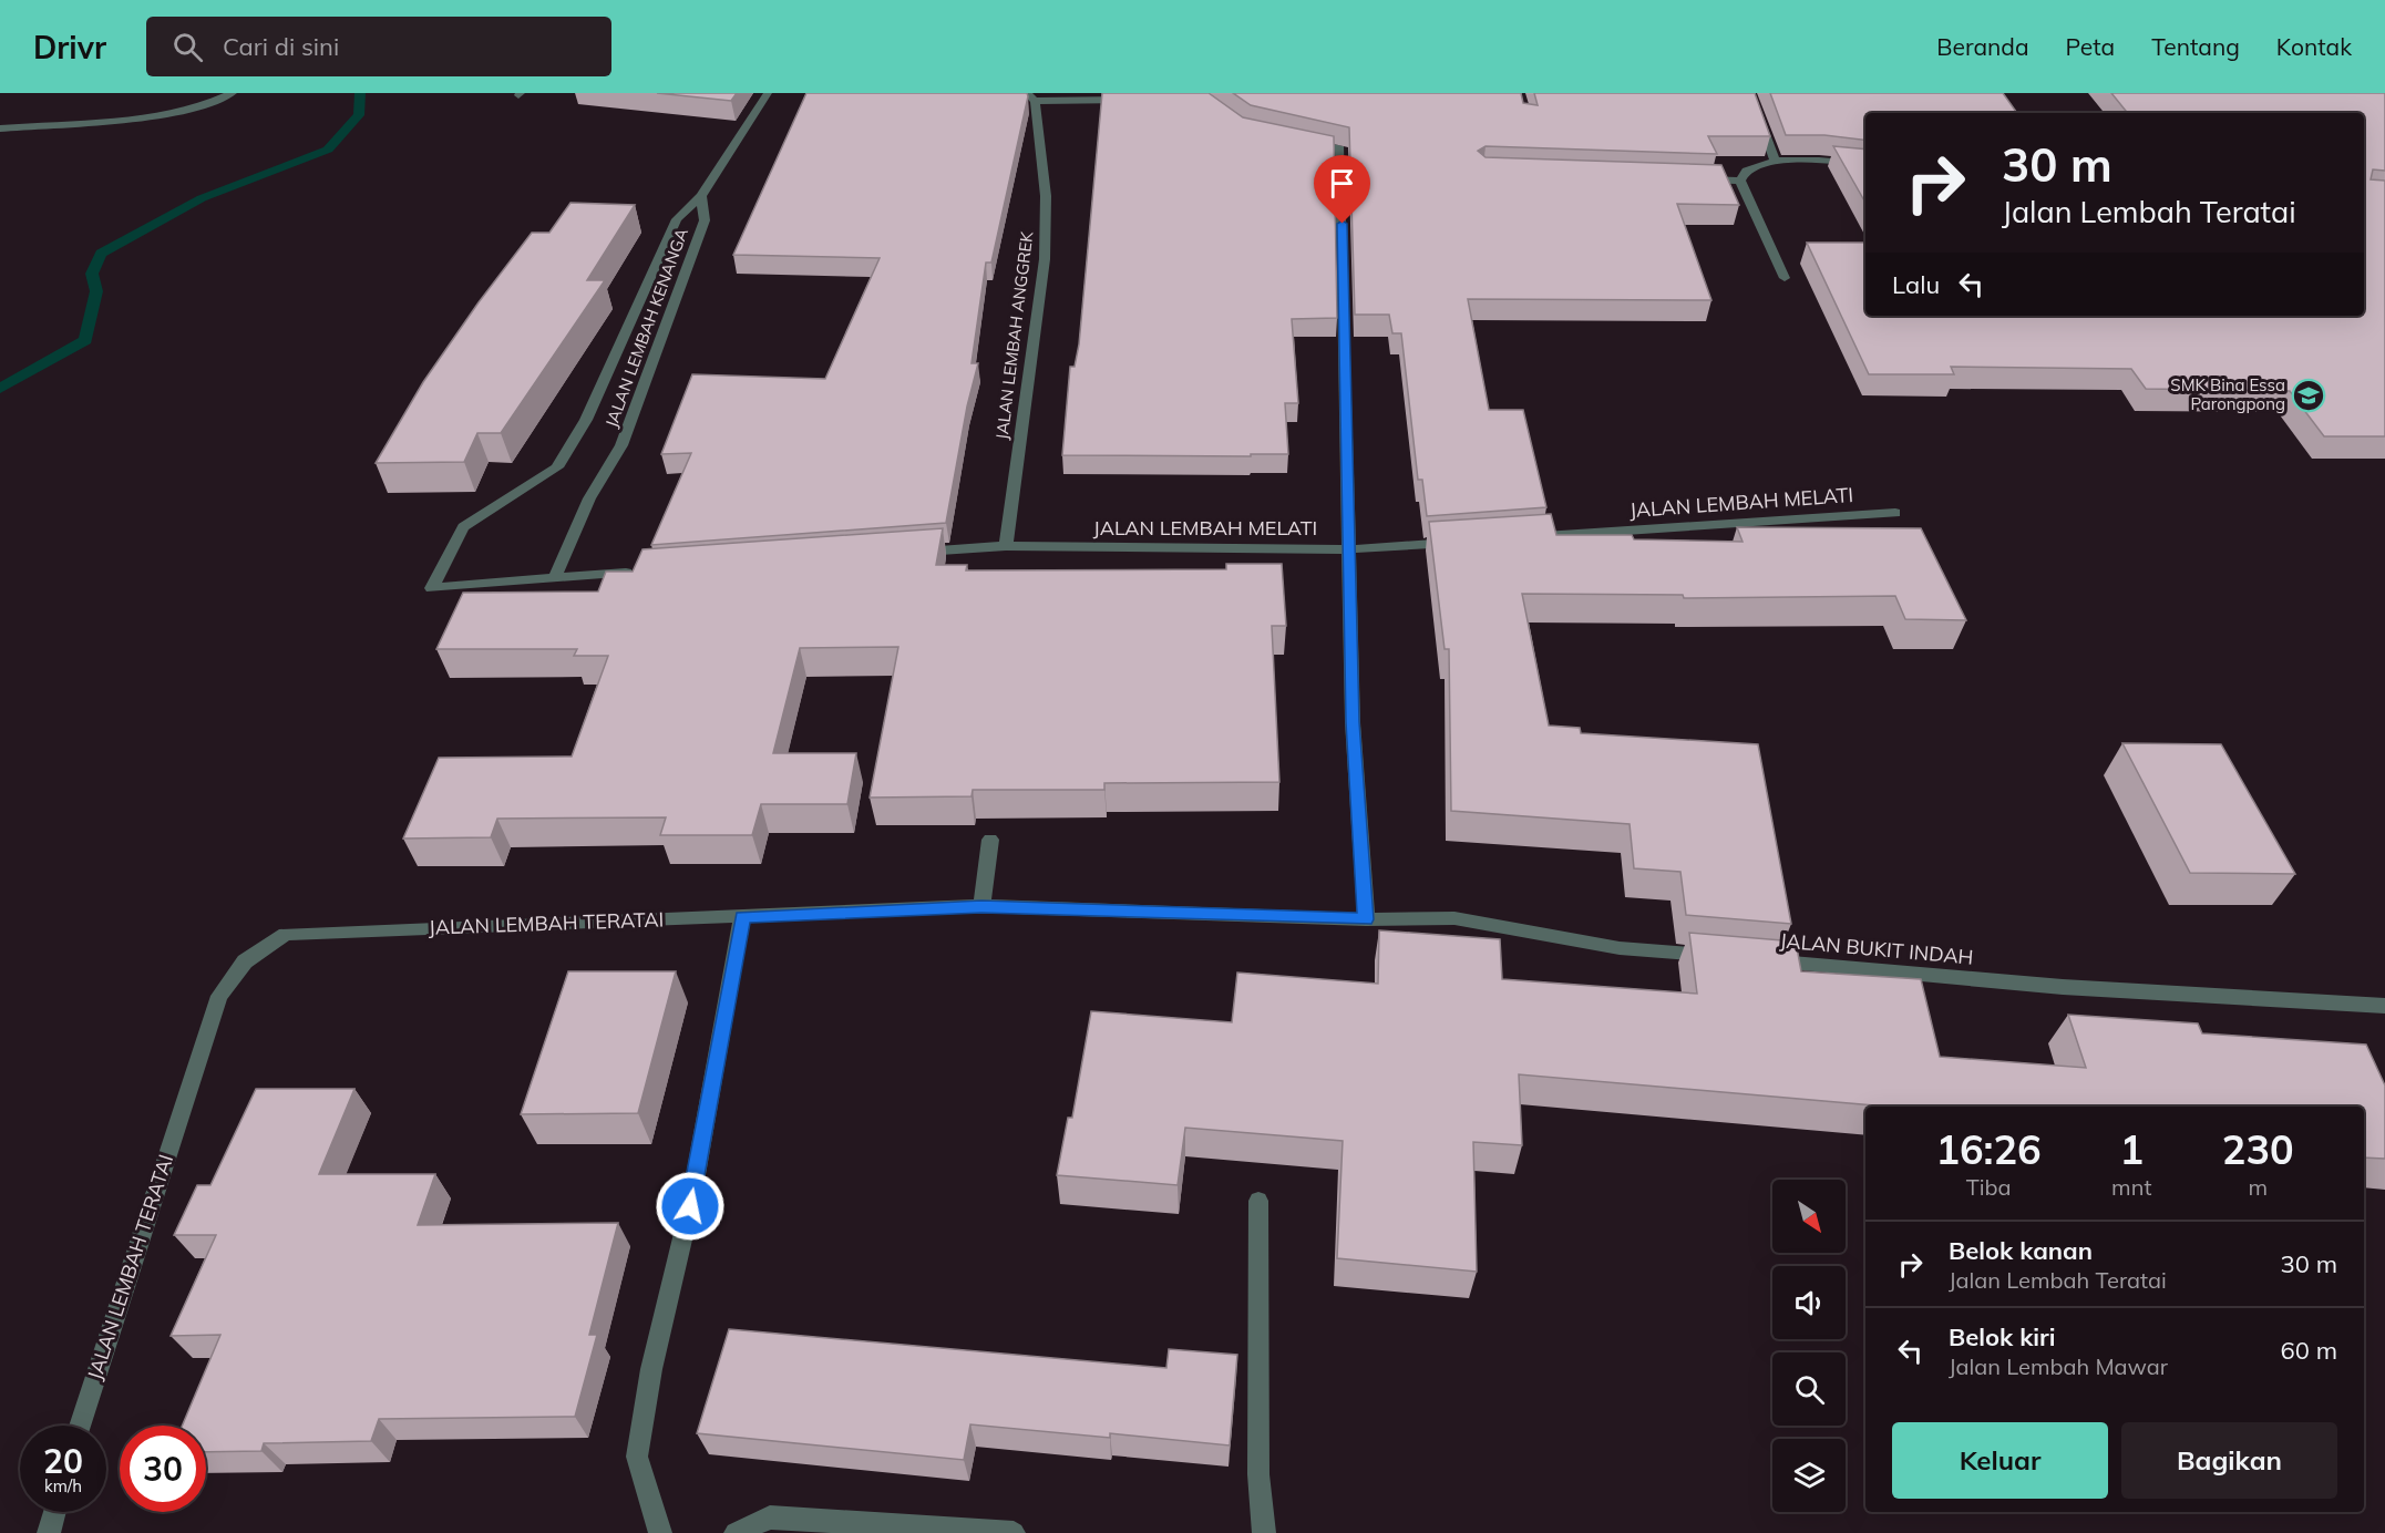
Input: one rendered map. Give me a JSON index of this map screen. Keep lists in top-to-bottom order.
{
  "streets": {
    "street": [
      "JALAN LEMBAH KENANGA",
      "JALAN LEMBAH ANGGREK",
      "JALAN LEMBAH MELATI",
      "JALAN LEMBAH TERATAI",
      "JALAN BUKIT INDAH"
    ]
  },
  "crossings": [
    ["JALAN LEMBAH ANGGREK", "JALAN LEMBAH MELATI"]
  ],
  "places": {
    "school or university": ["SMK Bina Essa Parongpong"]
  },
  "north": "bottom right",
  "page": {
    "header": "Drivr",
    "search": "Cari di sini",
    "nav": [
      "Beranda",
      "Peta",
      "Tentang",
      "Kontak"
    ],
    "turn": ["30 m", "Jalan Lembah Teratai"],
    "then": "Lalu",
    "eta": [
      "16:26",
      "Tiba",
      "1",
      "mnt",
      "230",
      "m"
    ],
    "list": [
      {
        "name": "Belok kanan",
        "note": "Jalan Lembah Teratai",
        "value": "30 m"
      },
      {
        "name": "Belok kiri",
        "note": "Jalan Lembah Mawar",
        "value": "60 m"
      }
    ],
    "buttons": ["Keluar", "Bagikan"],
    "speed": "20 km/h",
    "limit": "30"
  }
}
